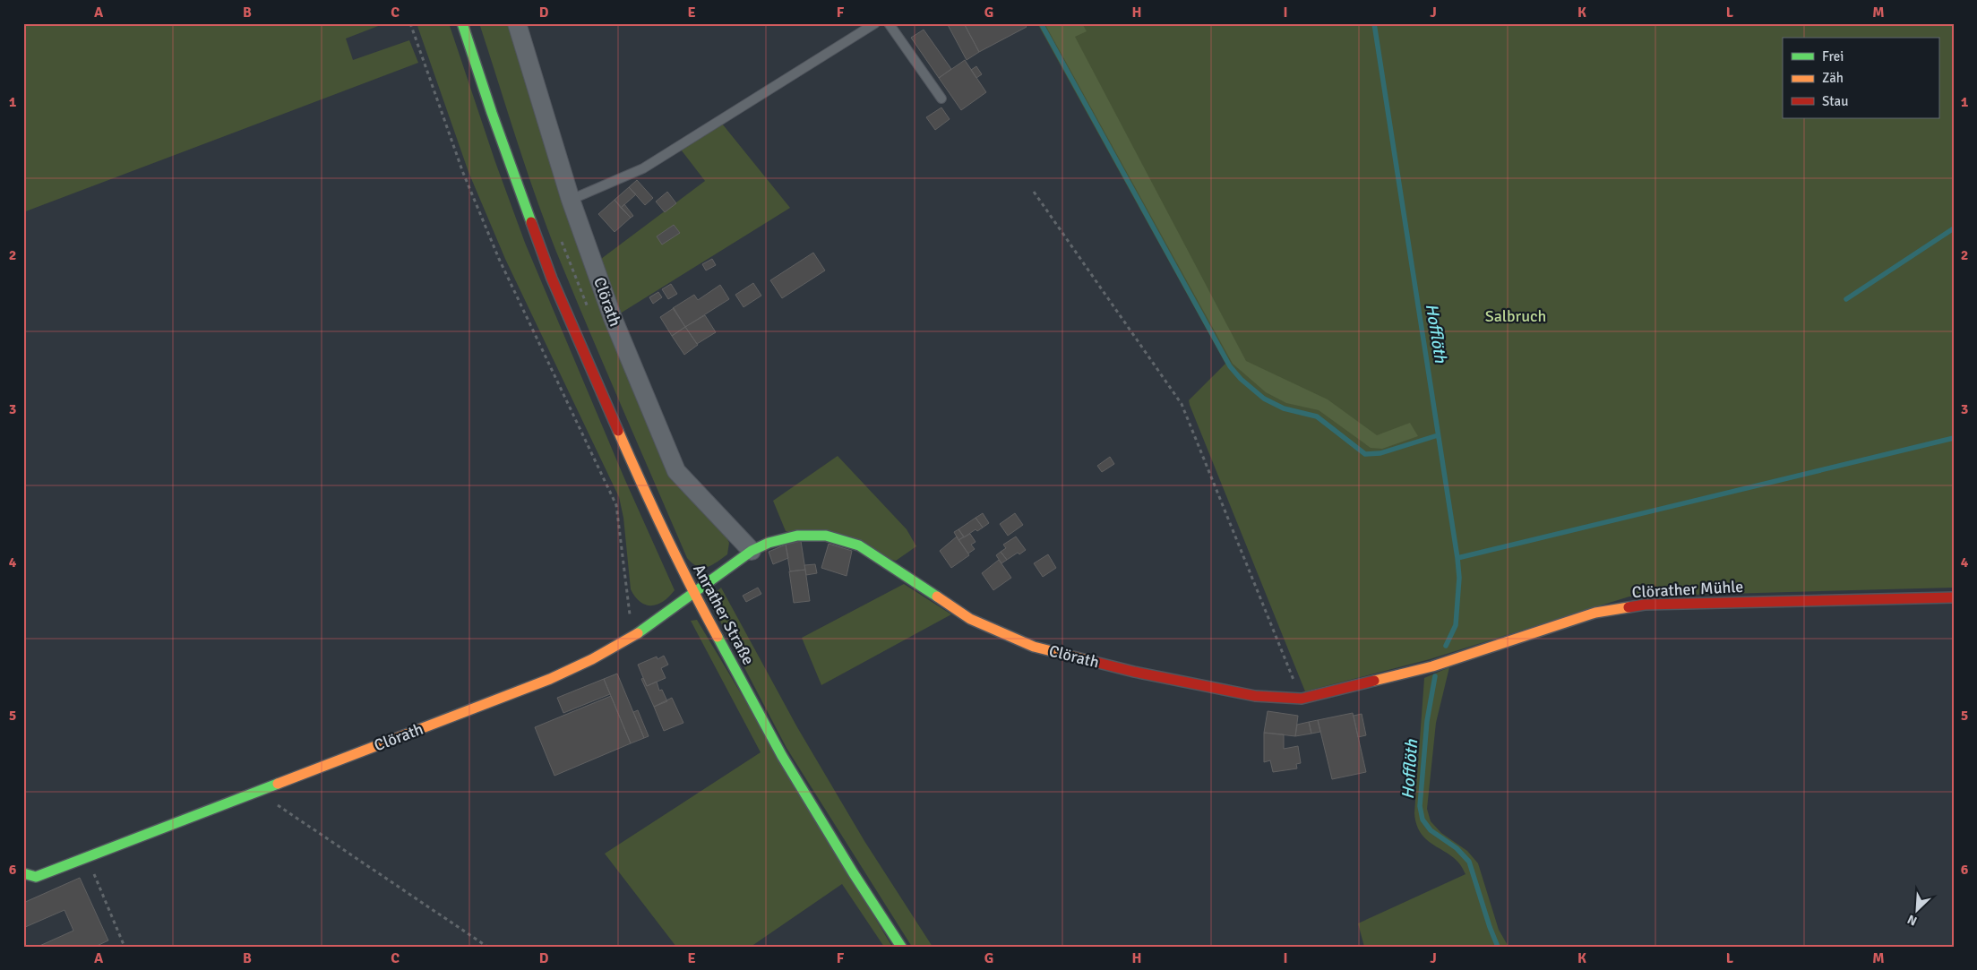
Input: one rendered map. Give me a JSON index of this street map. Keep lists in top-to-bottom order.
{
  "streets": {
    "street": ["Clörath", "Clörather Mühle", "Anrather Straße"]
  },
  "crossings": [
    ["Clörath", "Clörather Mühle"],
    ["Clörath", "Anrather Straße"]
  ],
  "water": ["Hofflöth"],
  "parks": ["Salbruch"],
  "legend": ["Frei", "Zäh", "Stau"],
  "north": "bottom left",
  "grid": {
    "columns": [
      "A",
      "B",
      "C",
      "D",
      "E",
      "F",
      "G",
      "H",
      "I",
      "J",
      "K",
      "L",
      "M"
    ],
    "rows": [
      "1",
      "2",
      "3",
      "4",
      "5",
      "6"
    ]
  }
}
